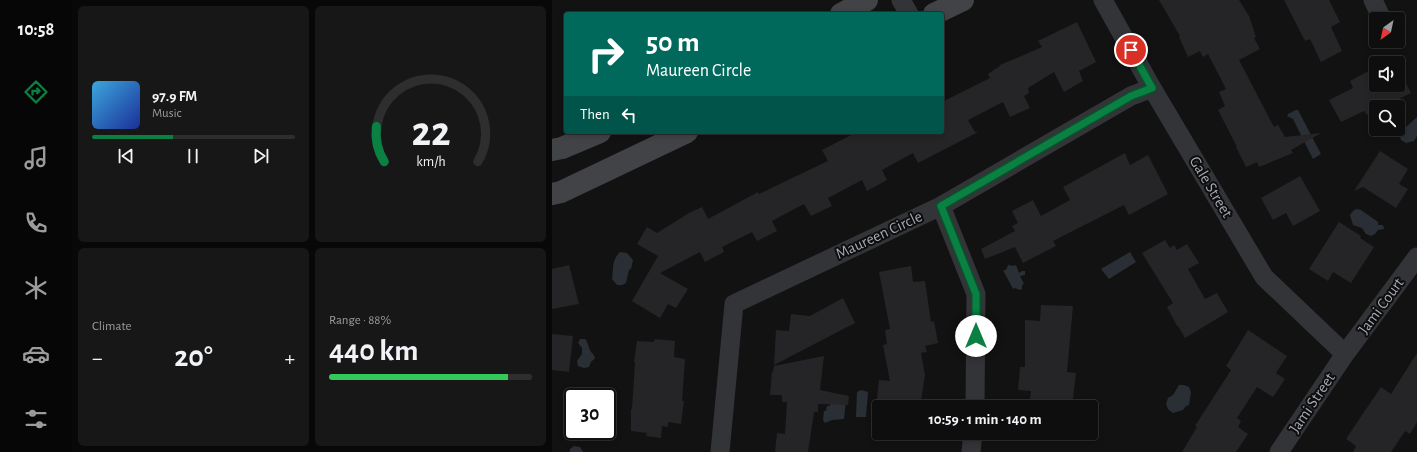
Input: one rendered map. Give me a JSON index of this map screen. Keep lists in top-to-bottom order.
{
  "streets": {
    "street": [
      "Gale Street",
      "Maureen Circle",
      "Jami Court",
      "Jami Street"
    ]
  },
  "crossings": [
    ["Gale Street", "Maureen Circle"],
    ["Gale Street", "Jami Court"],
    ["Gale Street", "Jami Street"],
    ["Jami Court", "Jami Street"]
  ],
  "north": "bottom left",
  "page": {
    "tabs": "10:58",
    "turn": ["50 m", "Maureen Circle"],
    "song": ["97.9 FM", "Music"],
    "then": "Then",
    "tile": [
      "Climate",
      ["Range · 88%", "440 km"]
    ],
    "heat": ["−", "20°", "+"],
    "limit": "30",
    "trip": "10:59 · 1 min · 140 m",
    "gauge": ["22", "km/h"]
  }
}
